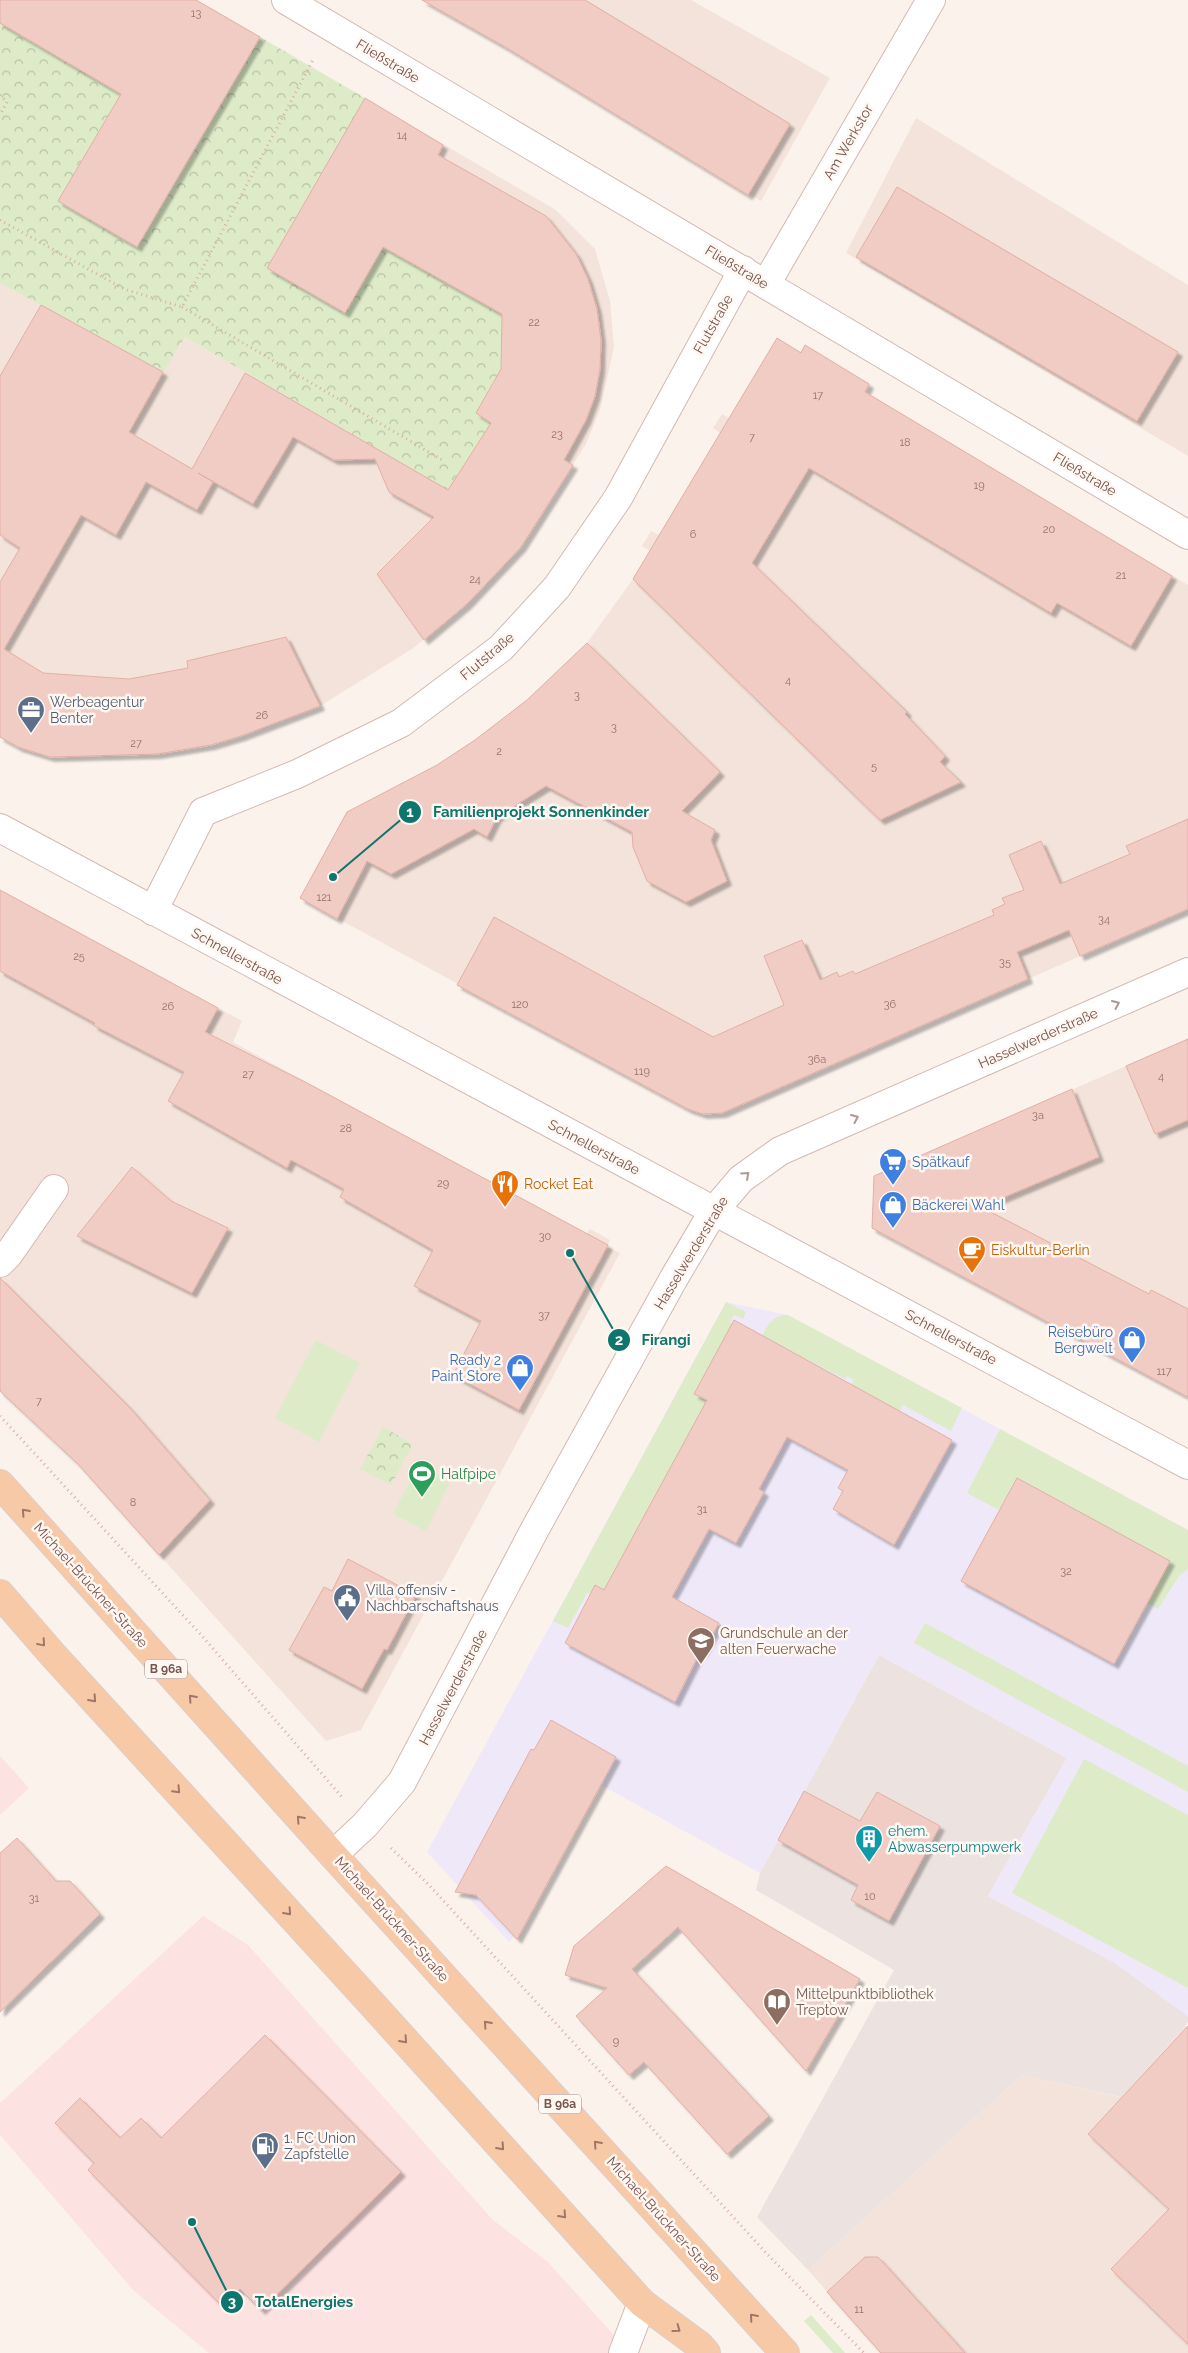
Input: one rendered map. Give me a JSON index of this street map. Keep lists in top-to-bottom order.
{
  "streets": {
    "main road": ["Michael-Brückner-Straße", "B 96a"],
    "street": [
      "Fließstraße",
      "Am Werkstor",
      "Flutstraße",
      "Schnellerstraße",
      "Hasselwerderstraße"
    ]
  },
  "crossings": [
    ["Fließstraße", "Am Werkstor"],
    ["Fließstraße", "Flutstraße"],
    ["Flutstraße", "Schnellerstraße"],
    ["Schnellerstraße", "Hasselwerderstraße"],
    ["Hasselwerderstraße", "Michael-Brückner-Straße"]
  ],
  "one_way": ["Hasselwerderstraße"],
  "places": {
    "office": ["Werbeagentur Benter"],
    "other": ["Familienprojekt Sonnenkinder", "Firangi", "TotalEnergies"],
    "supermarket": ["Spätkauf"],
    "restaurant": ["Rocket Eat"],
    "shop": ["Bäckerei Wahl", "Reisebüro Bergwelt", "Ready 2 Paint Store"],
    "cafe": ["Eiskultur-Berlin"],
    "sports": ["Halfpipe"],
    "public building": ["Villa offensiv - Nachbarschaftshaus"],
    "school or university": ["Grundschule an der alten Feuerwache"],
    "building": ["ehem. Abwasserpumpwerk"],
    "library": ["Mittelpunktbibliothek Treptow"],
    "fuel station": ["1. FC Union Zapfstelle"]
  },
  "house_numbers": [
    "13",
    "14",
    "22",
    "17",
    "23",
    "7",
    "18",
    "19",
    "20",
    "6",
    "21",
    "24",
    "4",
    "3",
    "26",
    "3",
    "27",
    "2",
    "5",
    "121",
    "34",
    "25",
    "35",
    "120",
    "36",
    "26",
    "36a",
    "119",
    "27",
    "4",
    "3a",
    "28",
    "29",
    "30",
    "37",
    "117",
    "7",
    "8",
    "31",
    "32",
    "10",
    "31",
    "9",
    "11"
  ]
}
